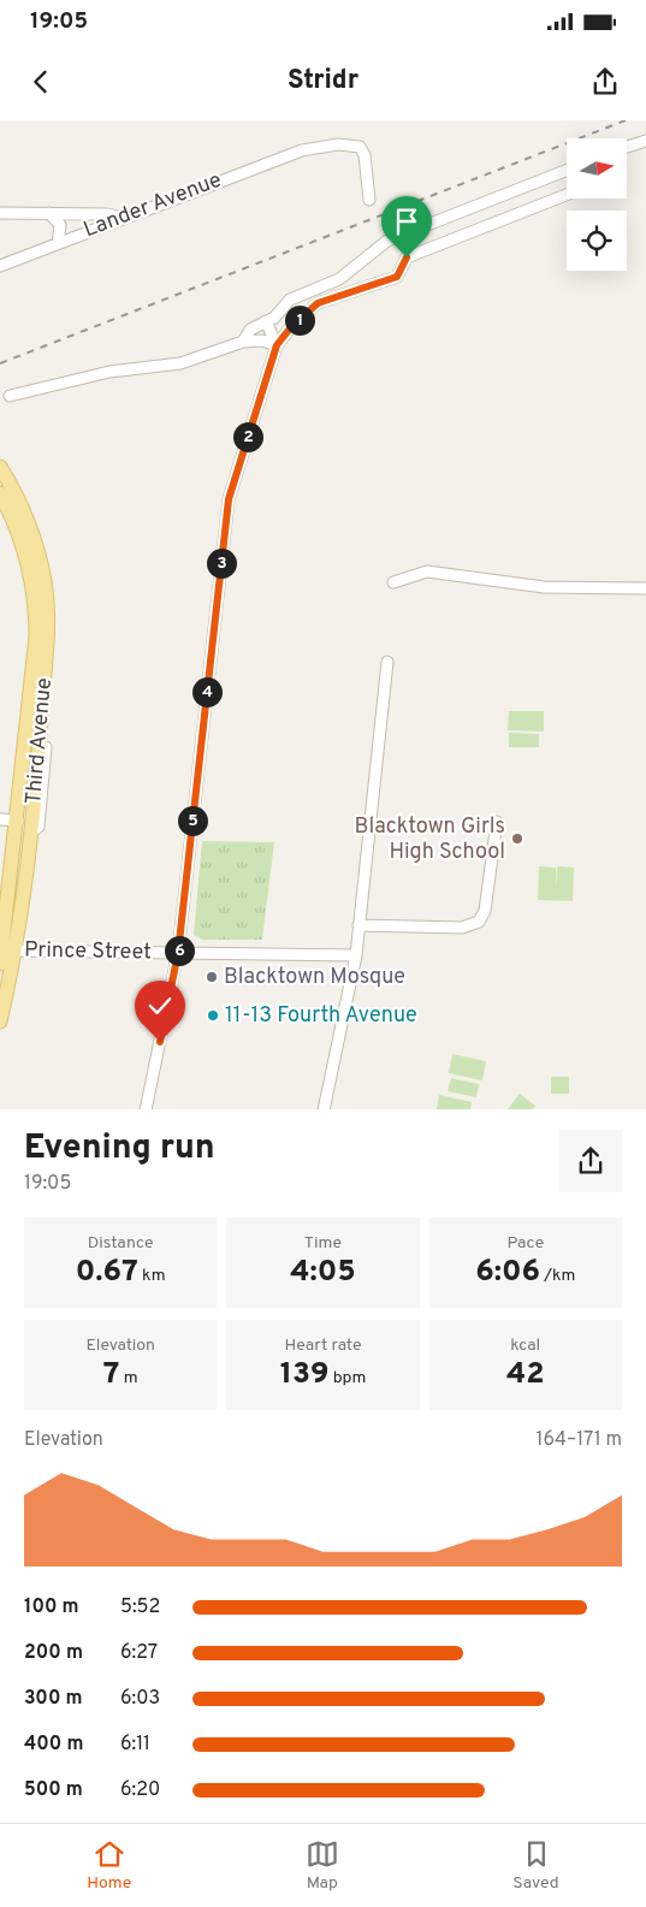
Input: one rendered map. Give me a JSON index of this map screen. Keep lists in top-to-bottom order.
{
  "streets": {
    "main road": ["Third Avenue"],
    "street": ["Lander Avenue", "Prince Street"]
  },
  "crossings": [
    ["Third Avenue", "Prince Street"]
  ],
  "places": ["Blacktown Girls High School", "Blacktown Mosque", "11-13 Fourth Avenue"],
  "north": "right",
  "page": {
    "status": "19:05",
    "header": "Stridr",
    "pins": [
      "1",
      "2",
      "3",
      "4",
      "5",
      "6"
    ],
    "heading": ["Evening run", "19:05"],
    "stats": [
      ["Distance", "0.67 km"],
      ["Time", "4:05"],
      ["Pace", "6:06 /km"],
      ["Elevation", "7 m"],
      ["Heart rate", "139 bpm"],
      ["kcal", "42"]
    ],
    "chart": ["Elevation", "164–171 m"],
    "list": [
      {
        "name": "100 m",
        "note": "5:52"
      },
      {
        "name": "200 m",
        "note": "6:27"
      },
      {
        "name": "300 m",
        "note": "6:03"
      },
      {
        "name": "400 m",
        "note": "6:11"
      },
      {
        "name": "500 m",
        "note": "6:20"
      }
    ],
    "tabs": ["Home", "Map", "Saved"]
  }
}
